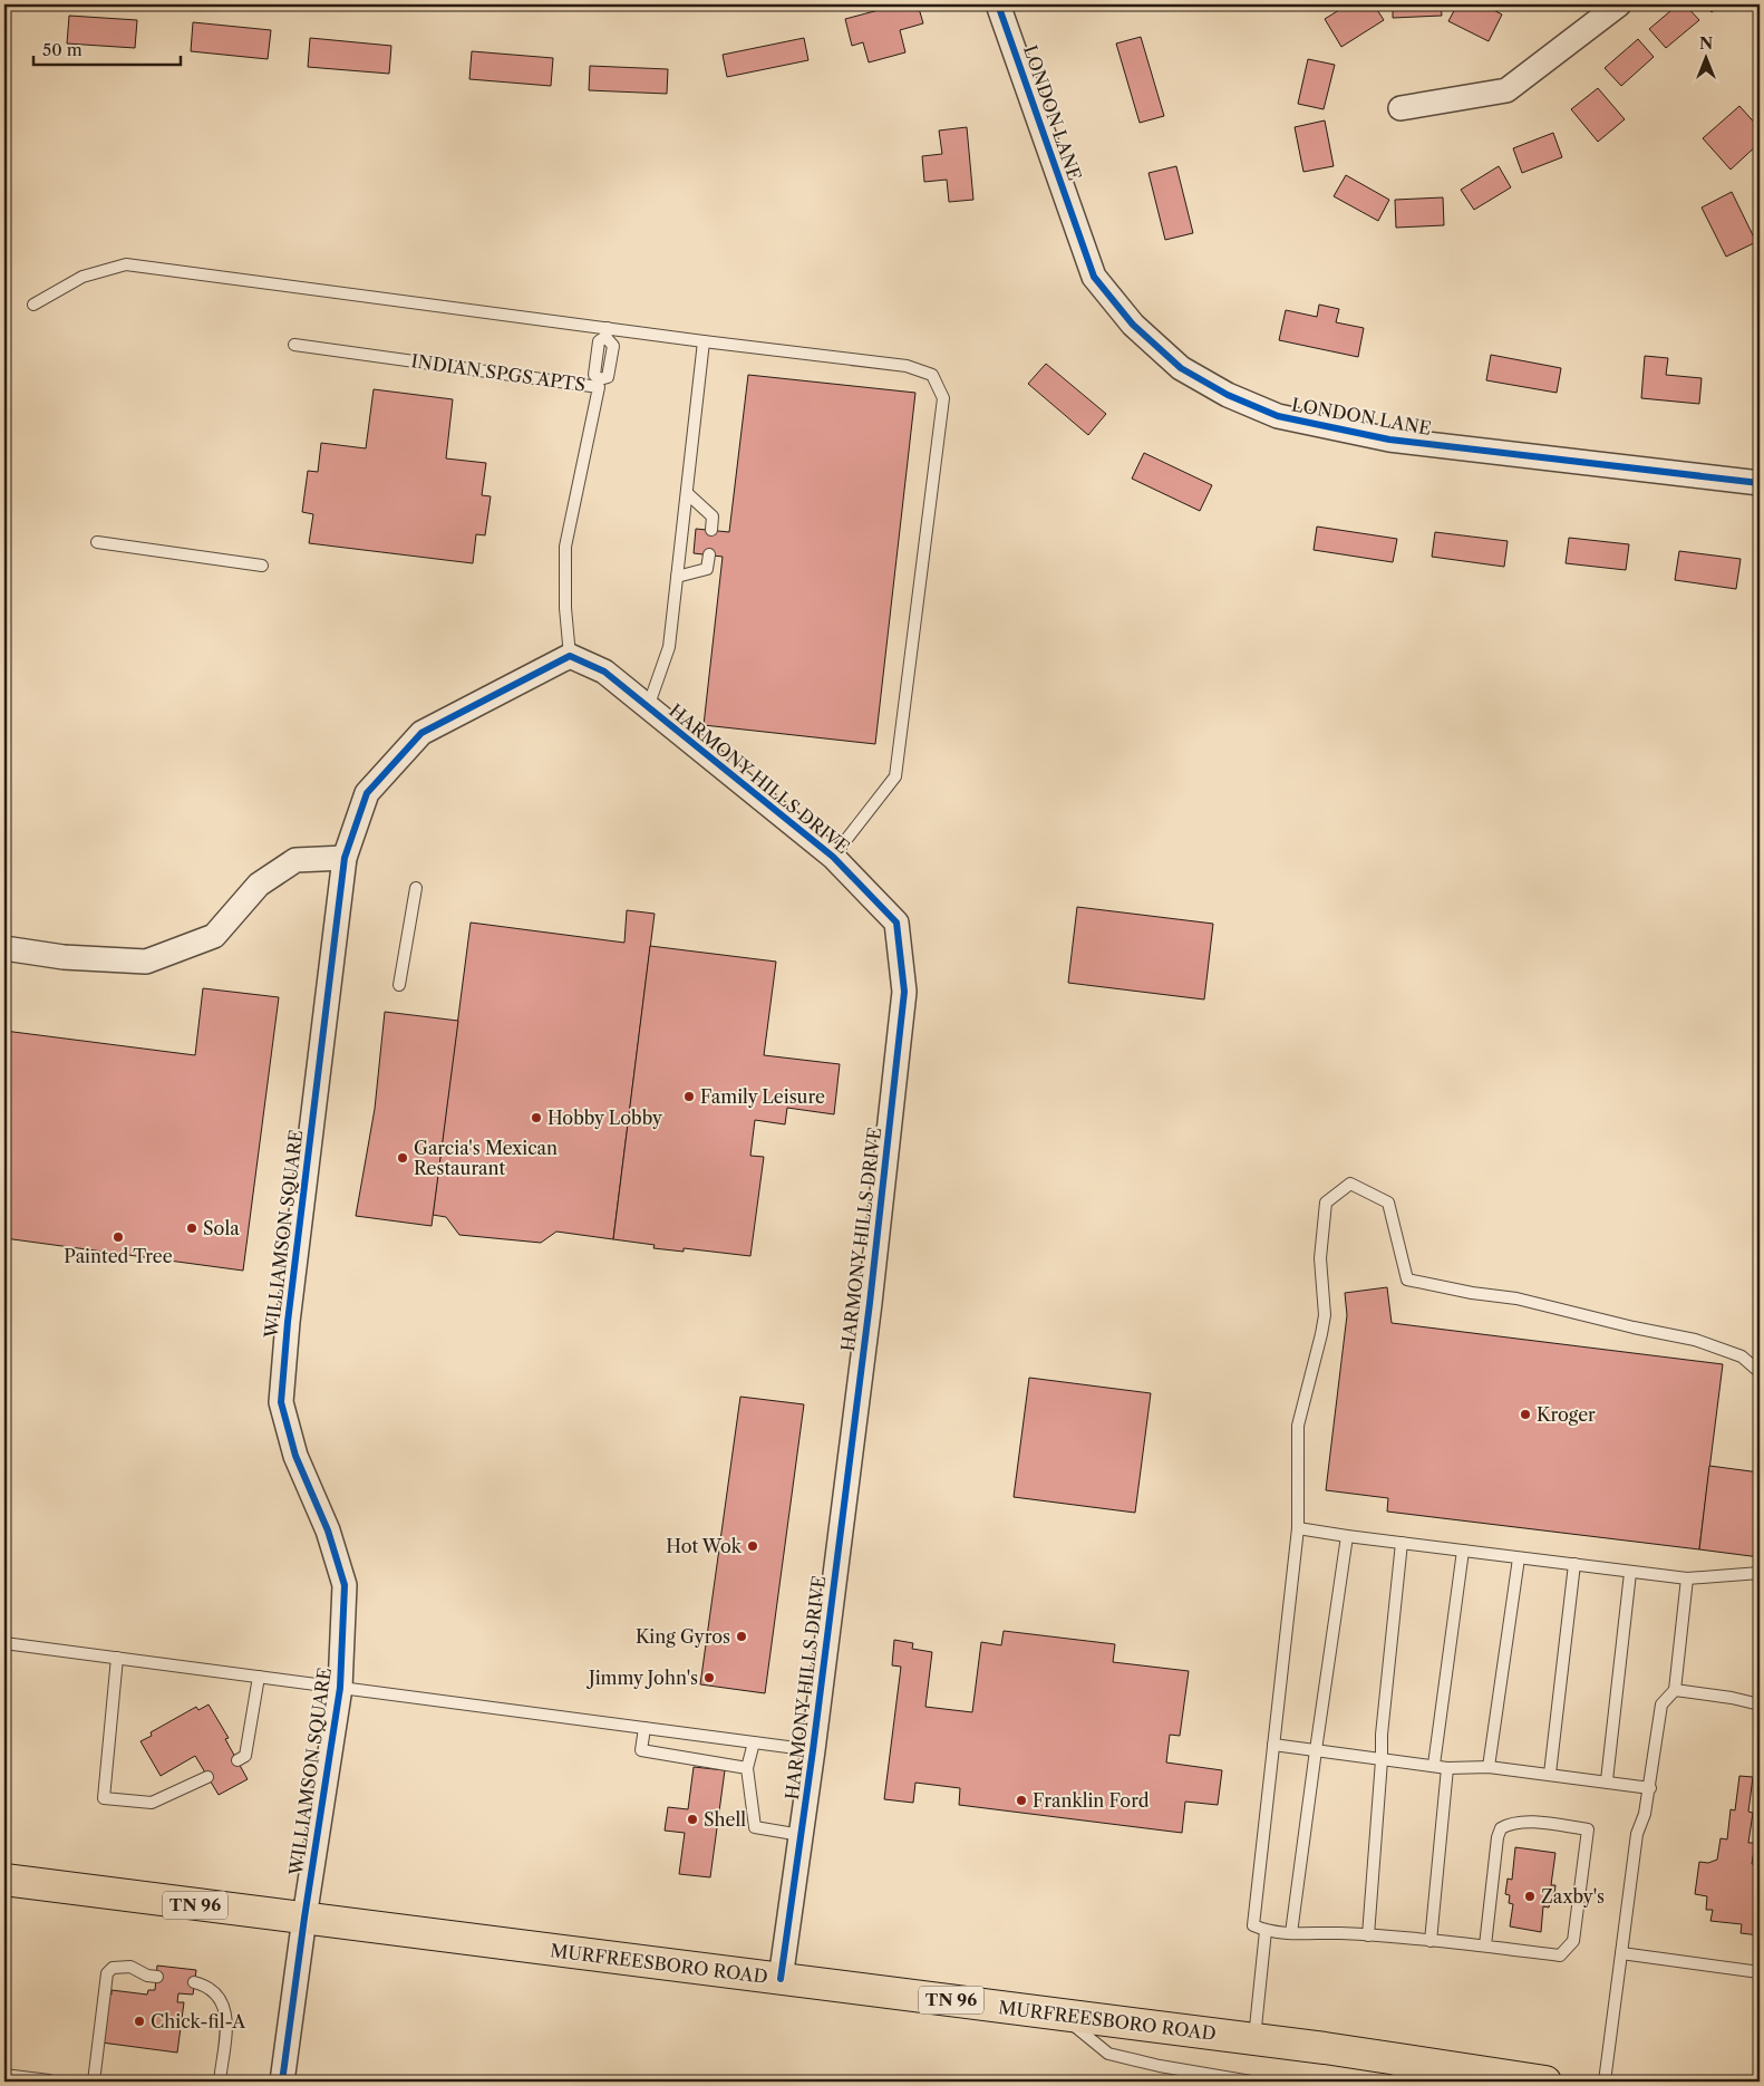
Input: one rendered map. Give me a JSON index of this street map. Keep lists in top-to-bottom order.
{
  "streets": {
    "highway": ["TN 96", "MURFREESBORO ROAD"],
    "street": ["LONDON LANE", "HARMONY HILLS DRIVE", "WILLIAMSON SQUARE"],
    "lane": ["INDIAN SPGS APTS"]
  },
  "crossings": [
    ["INDIAN SPGS APTS", "HARMONY HILLS DRIVE"],
    ["INDIAN SPGS APTS", "WILLIAMSON SQUARE"],
    ["HARMONY HILLS DRIVE", "WILLIAMSON SQUARE"],
    ["HARMONY HILLS DRIVE", "MURFREESBORO ROAD"],
    ["WILLIAMSON SQUARE", "MURFREESBORO ROAD"]
  ],
  "places": [
    "Family Leisure",
    "Hobby Lobby",
    "Garcia's Mexican Restaurant",
    "Sola",
    "Painted Tree",
    "Kroger",
    "Hot Wok",
    "King Gyros",
    "Jimmy John's",
    "Franklin Ford",
    "Shell",
    "Zaxby's",
    "Chick-fil-A"
  ],
  "scale_bar": "50 m",
  "north": "top"
}
